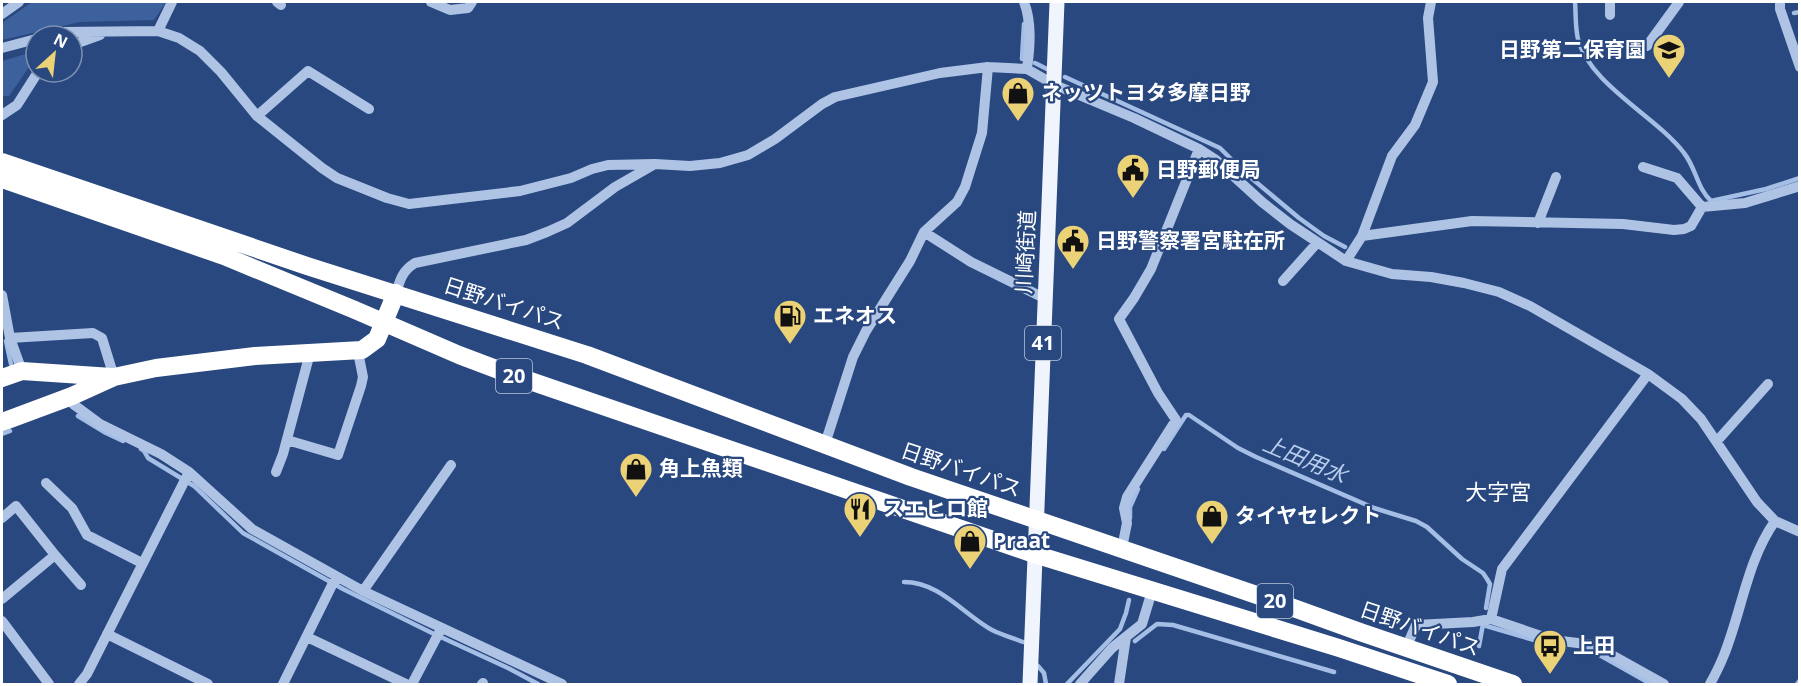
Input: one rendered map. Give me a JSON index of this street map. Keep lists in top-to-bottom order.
{
  "streets": {
    "highway": ["日野バイパス", "20"],
    "main road": ["川崎街道", "41"]
  },
  "crossings": [
    ["川崎街道", "日野バイパス"]
  ],
  "districts": ["大字宮"],
  "water": ["上田用水"],
  "places": {
    "school or university": ["日野第二保育園"],
    "shop": [
      "ネッツトヨタ多摩日野",
      "角上魚類",
      "タイヤセレクト",
      "Praat"
    ],
    "public building": ["日野郵便局", "日野警察署宮駐在所"],
    "fuel station": ["エネオス"],
    "restaurant": ["スエヒロ館"],
    "bus stop": ["上田"]
  },
  "north": "top right"
}
